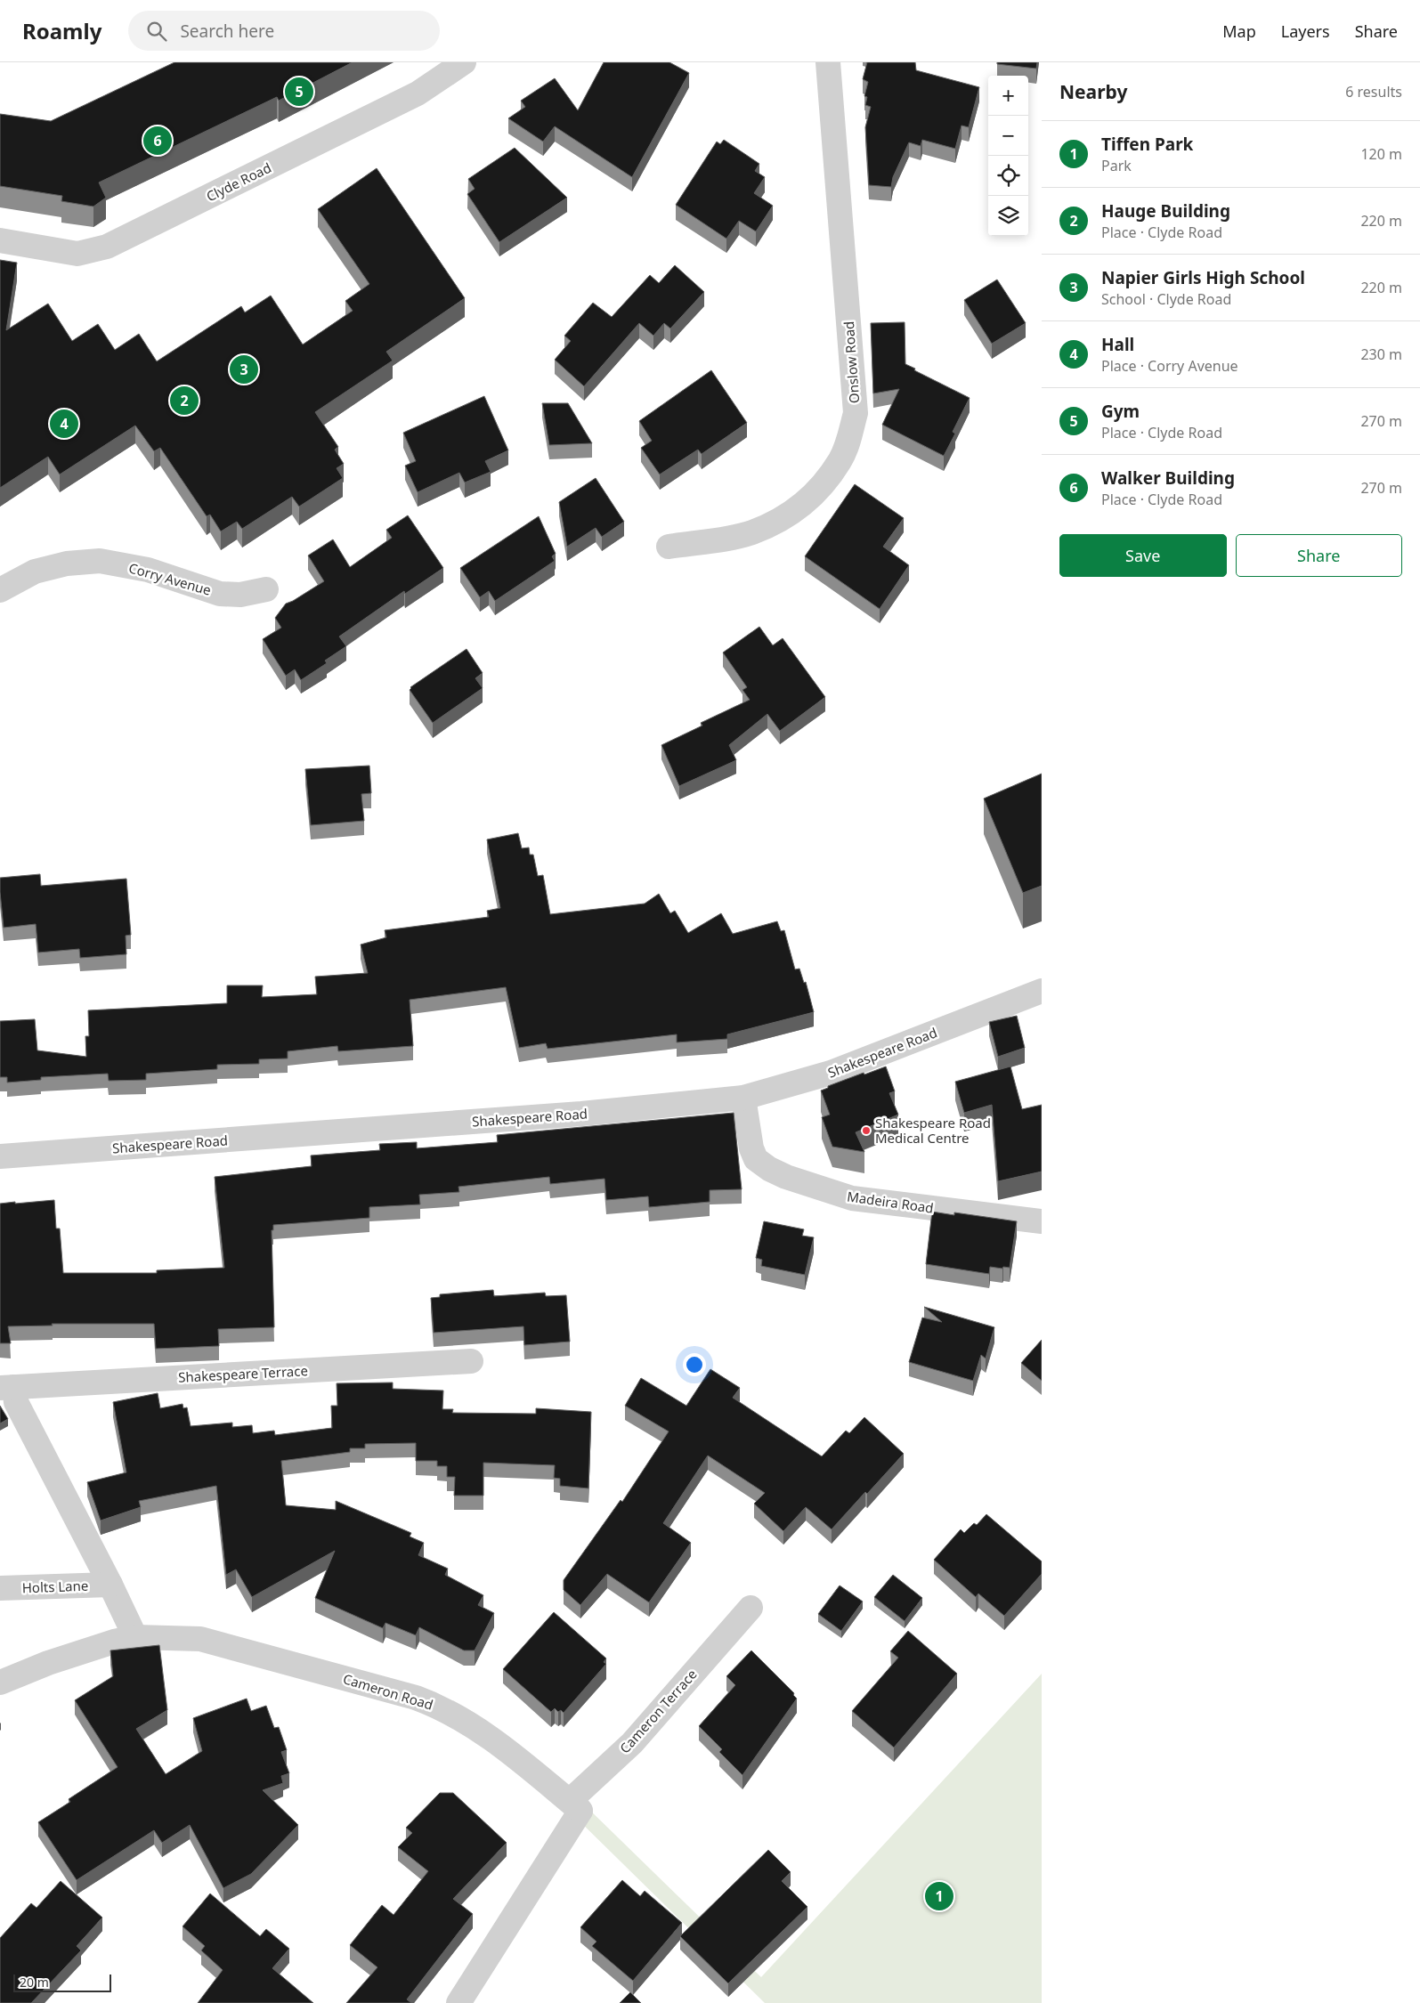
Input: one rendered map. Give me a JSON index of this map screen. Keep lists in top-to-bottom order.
{
  "streets": {
    "street": [
      "Clyde Road",
      "Onslow Road",
      "Corry Avenue",
      "Shakespeare Road",
      "Madeira Road",
      "Shakespeare Terrace",
      "Holts Lane",
      "Cameron Road",
      "Cameron Terrace"
    ]
  },
  "crossings": [
    ["Shakespeare Road", "Madeira Road"],
    ["Shakespeare Terrace", "Holts Lane"],
    ["Shakespeare Terrace", "Cameron Road"],
    ["Cameron Road", "Cameron Terrace"]
  ],
  "places": ["Shakespeare Road Medical Centre"],
  "scale_bar": "20 m",
  "page": {
    "header": "Roamly",
    "search": "Search here",
    "nav": ["Map", "Layers", "Share"],
    "heading": ["Nearby", "6 results"],
    "map_buttons": ["+", "−"],
    "pins": [
      "5",
      "6",
      "3",
      "2",
      "4",
      "1"
    ],
    "list": [
      {
        "mark": "1",
        "name": "Tiffen Park",
        "note": "Park",
        "value": "120 m"
      },
      {
        "mark": "2",
        "name": "Hauge Building",
        "note": "Place · Clyde Road",
        "value": "220 m"
      },
      {
        "mark": "3",
        "name": "Napier Girls High School",
        "note": "School · Clyde Road",
        "value": "220 m"
      },
      {
        "mark": "4",
        "name": "Hall",
        "note": "Place · Corry Avenue",
        "value": "230 m"
      },
      {
        "mark": "5",
        "name": "Gym",
        "note": "Place · Clyde Road",
        "value": "270 m"
      },
      {
        "mark": "6",
        "name": "Walker Building",
        "note": "Place · Clyde Road",
        "value": "270 m"
      }
    ],
    "buttons": ["Save", "Share"],
    "scale": "20 m"
  }
}
